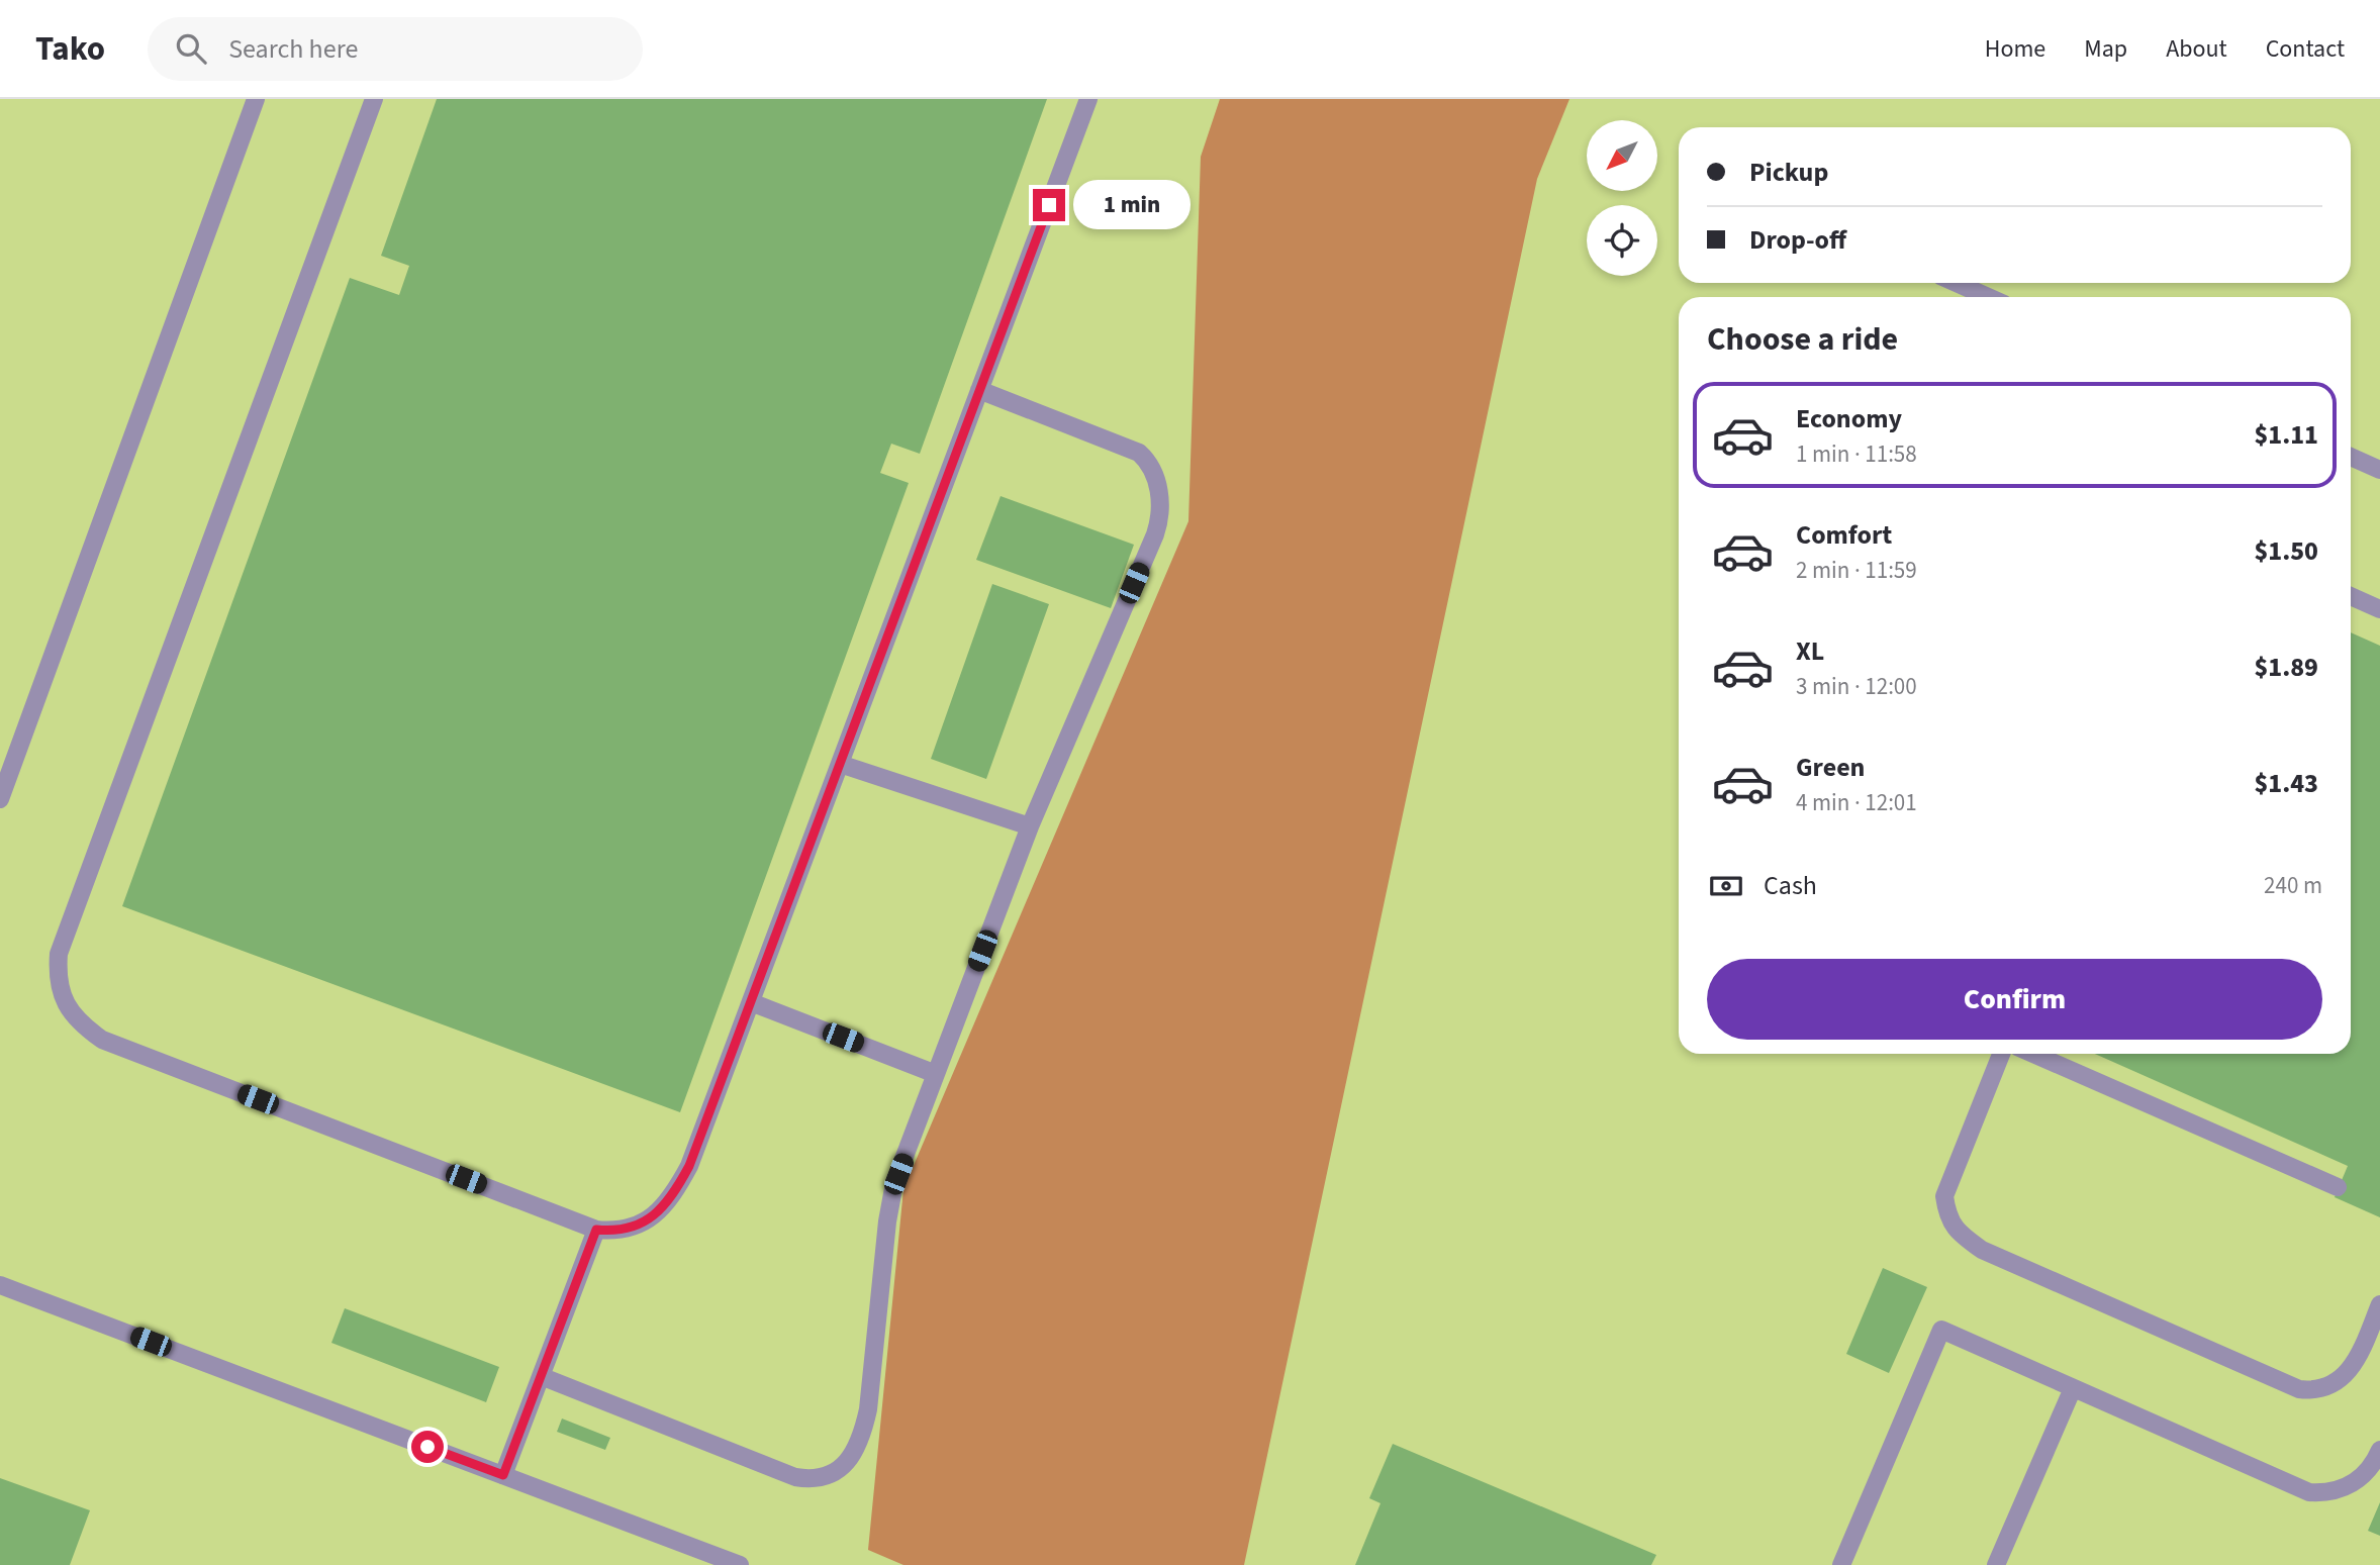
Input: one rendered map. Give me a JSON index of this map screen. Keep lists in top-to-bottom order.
{
  "north": "bottom left",
  "page": {
    "header": "Tako",
    "search": "Search here",
    "nav": [
      "Home",
      "Map",
      "About",
      "Contact"
    ],
    "banner": ["Pickup", "Drop-off"],
    "bubble": "1 min",
    "heading": "Choose a ride",
    "list": [
      {
        "name": "Economy",
        "note": "1 min · 11:58",
        "value": "$1.11"
      },
      {
        "name": "Comfort",
        "note": "2 min · 11:59",
        "value": "$1.50"
      },
      {
        "name": "XL",
        "note": "3 min · 12:00",
        "value": "$1.89"
      },
      {
        "name": "Green",
        "note": "4 min · 12:01",
        "value": "$1.43"
      }
    ],
    "pay": ["Cash", "240 m"],
    "buttons": "Confirm"
  }
}
